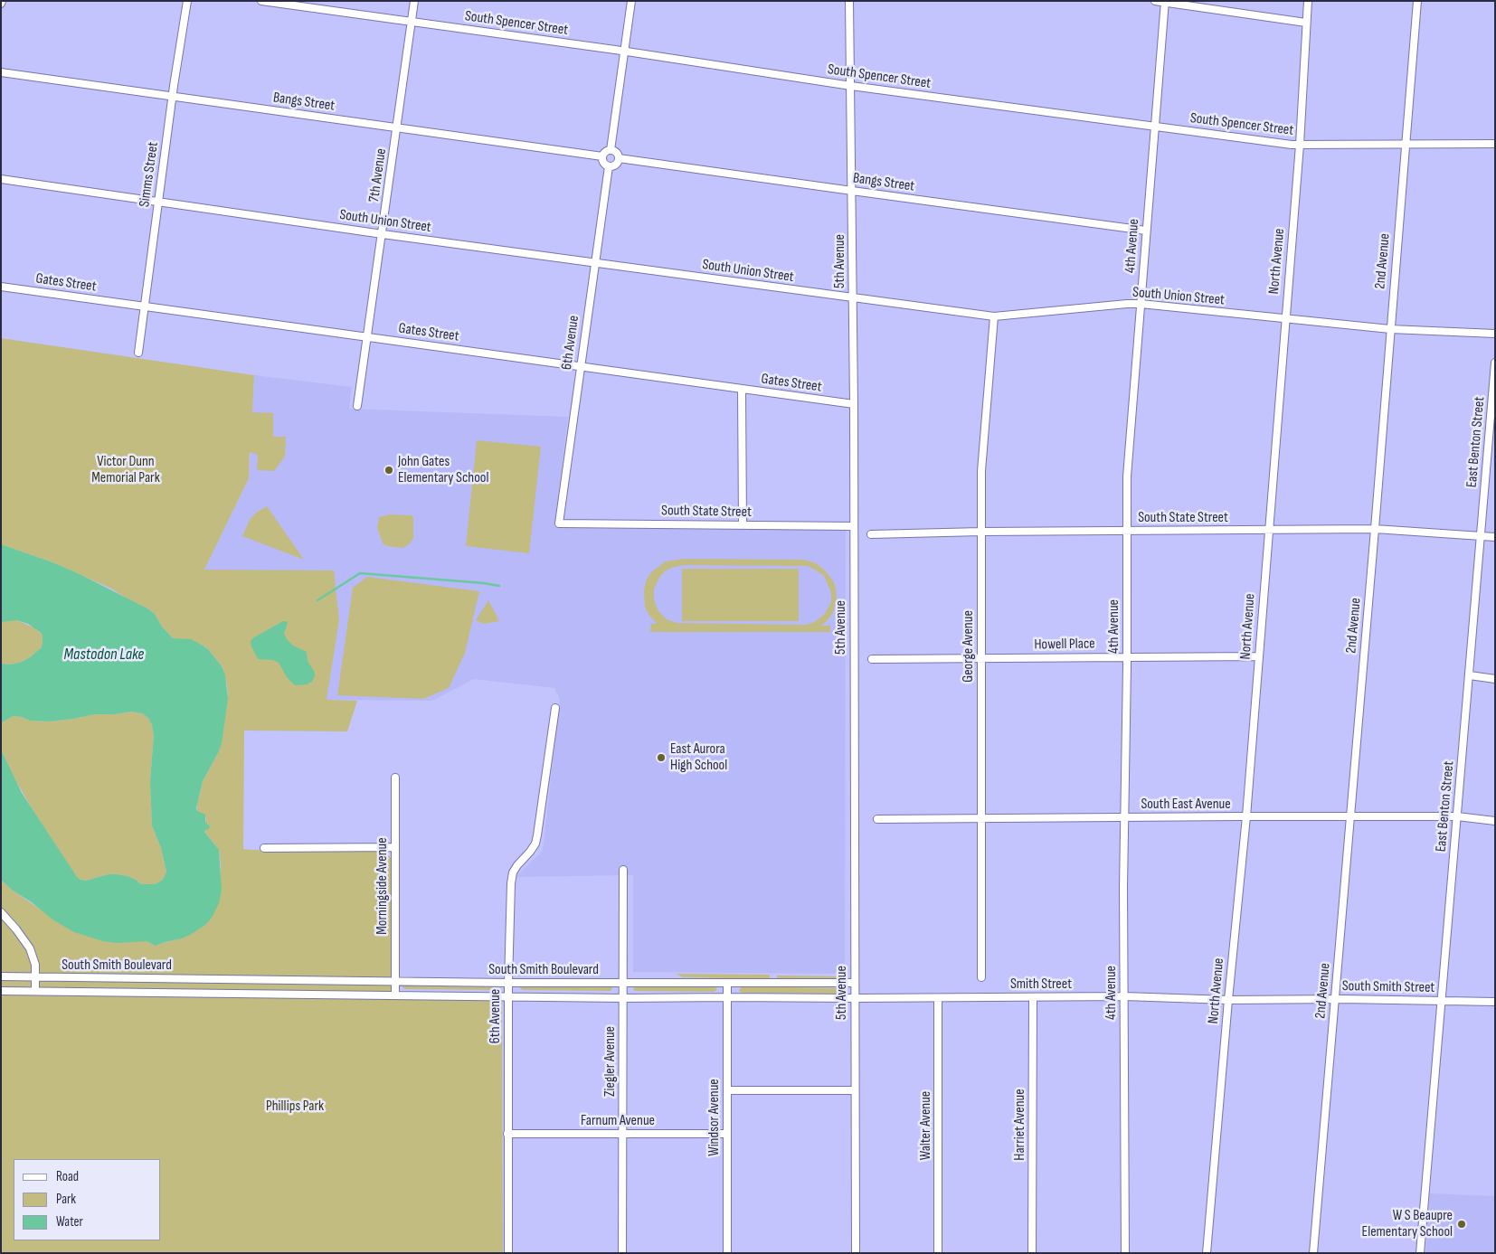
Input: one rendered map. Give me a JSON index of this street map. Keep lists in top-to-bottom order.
{
  "streets": {
    "street": [
      "South Spencer Street",
      "Bangs Street",
      "Simms Street",
      "7th Avenue",
      "South Union Street",
      "4th Avenue",
      "5th Avenue",
      "North Avenue",
      "2nd Avenue",
      "Gates Street",
      "6th Avenue",
      "East Benton Street",
      "South State Street",
      "Howell Place",
      "George Avenue",
      "South East Avenue",
      "Morningside Avenue",
      "South Smith Boulevard",
      "Smith Street",
      "South Smith Street",
      "Ziegler Avenue",
      "Windsor Avenue",
      "Farnum Avenue",
      "Harriet Avenue",
      "Walter Avenue"
    ]
  },
  "crossings": [
    ["South Spencer Street", "7th Avenue"],
    ["South Spencer Street", "4th Avenue"],
    ["South Spencer Street", "5th Avenue"],
    ["South Spencer Street", "North Avenue"],
    ["South Spencer Street", "2nd Avenue"],
    ["Bangs Street", "Simms Street"],
    ["Bangs Street", "7th Avenue"],
    ["Bangs Street", "4th Avenue"],
    ["Bangs Street", "5th Avenue"],
    ["Bangs Street", "6th Avenue"],
    ["Simms Street", "South Union Street"],
    ["Simms Street", "Gates Street"],
    ["7th Avenue", "South Union Street"],
    ["7th Avenue", "Gates Street"],
    ["South Union Street", "4th Avenue"],
    ["South Union Street", "5th Avenue"],
    ["South Union Street", "North Avenue"],
    ["South Union Street", "2nd Avenue"],
    ["South Union Street", "6th Avenue"],
    ["South Union Street", "George Avenue"],
    ["4th Avenue", "South State Street"],
    ["4th Avenue", "Howell Place"],
    ["4th Avenue", "South East Avenue"],
    ["4th Avenue", "Smith Street"],
    ["5th Avenue", "Gates Street"],
    ["5th Avenue", "South State Street"],
    ["5th Avenue", "South Smith Boulevard"],
    ["5th Avenue", "Smith Street"],
    ["North Avenue", "South State Street"],
    ["North Avenue", "Howell Place"],
    ["North Avenue", "South East Avenue"],
    ["North Avenue", "Smith Street"],
    ["North Avenue", "South Smith Street"],
    ["2nd Avenue", "South State Street"],
    ["2nd Avenue", "South East Avenue"],
    ["2nd Avenue", "South Smith Street"],
    ["Gates Street", "6th Avenue"],
    ["6th Avenue", "South State Street"],
    ["6th Avenue", "South Smith Boulevard"],
    ["6th Avenue", "Farnum Avenue"],
    ["East Benton Street", "South State Street"],
    ["East Benton Street", "South East Avenue"],
    ["East Benton Street", "South Smith Street"],
    ["South State Street", "George Avenue"],
    ["Howell Place", "George Avenue"],
    ["George Avenue", "South East Avenue"],
    ["Morningside Avenue", "South Smith Boulevard"],
    ["South Smith Boulevard", "Smith Street"],
    ["South Smith Boulevard", "Ziegler Avenue"],
    ["South Smith Boulevard", "Windsor Avenue"],
    ["Smith Street", "South Smith Street"],
    ["Smith Street", "Harriet Avenue"],
    ["Smith Street", "Walter Avenue"],
    ["Ziegler Avenue", "Farnum Avenue"],
    ["Windsor Avenue", "Farnum Avenue"]
  ],
  "water": ["Mastodon Lake"],
  "parks": ["Victor Dunn Memorial Park", "Phillips Park"],
  "places": ["John Gates Elementary School", "East Aurora High School", "W S Beaupre Elementary School"],
  "legend": ["Road", "Park", "Water"]
}
